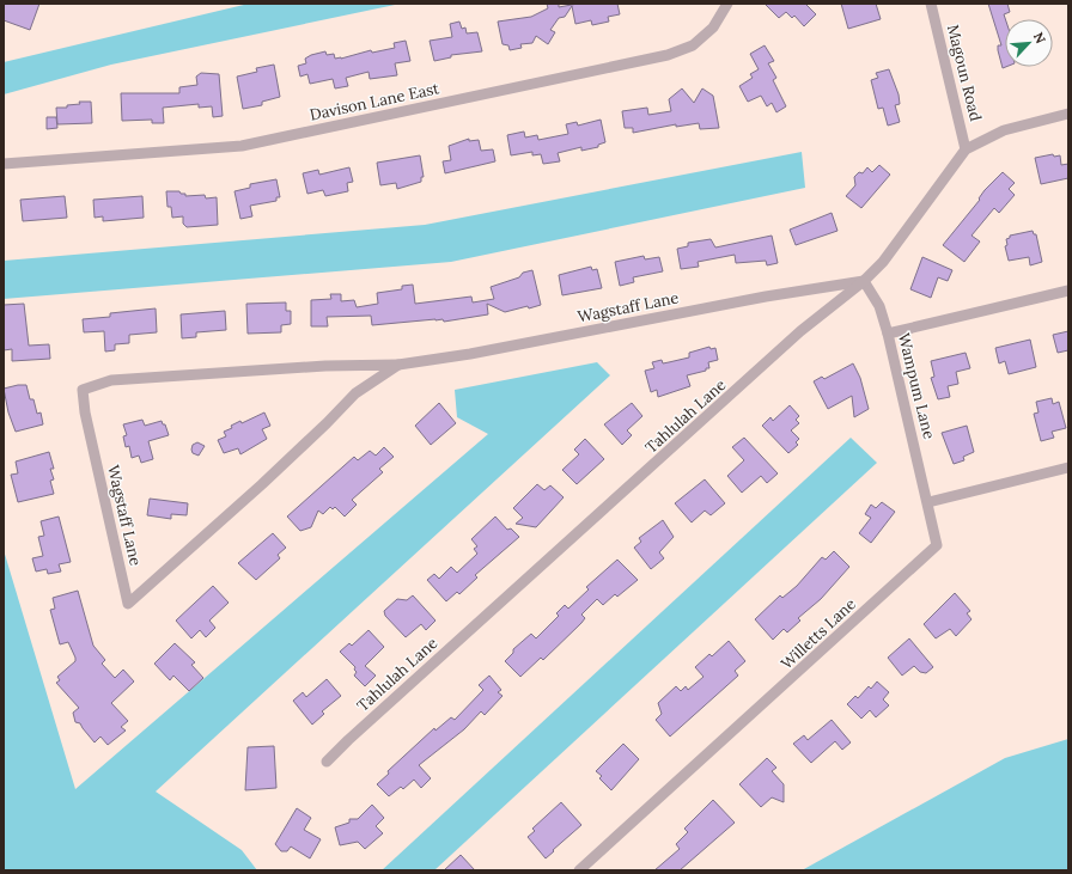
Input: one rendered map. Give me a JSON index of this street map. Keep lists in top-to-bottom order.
{
  "streets": {
    "street": [
      "Magoun Road",
      "Davison Lane East",
      "Wagstaff Lane",
      "Wampum Lane",
      "Tahlulah Lane",
      "Willetts Lane"
    ]
  },
  "crossings": [
    ["Magoun Road", "Tahlulah Lane"],
    ["Wagstaff Lane", "Wampum Lane"],
    ["Wagstaff Lane", "Tahlulah Lane"],
    ["Wampum Lane", "Tahlulah Lane"],
    ["Wampum Lane", "Willetts Lane"]
  ],
  "north": "top right"
}
